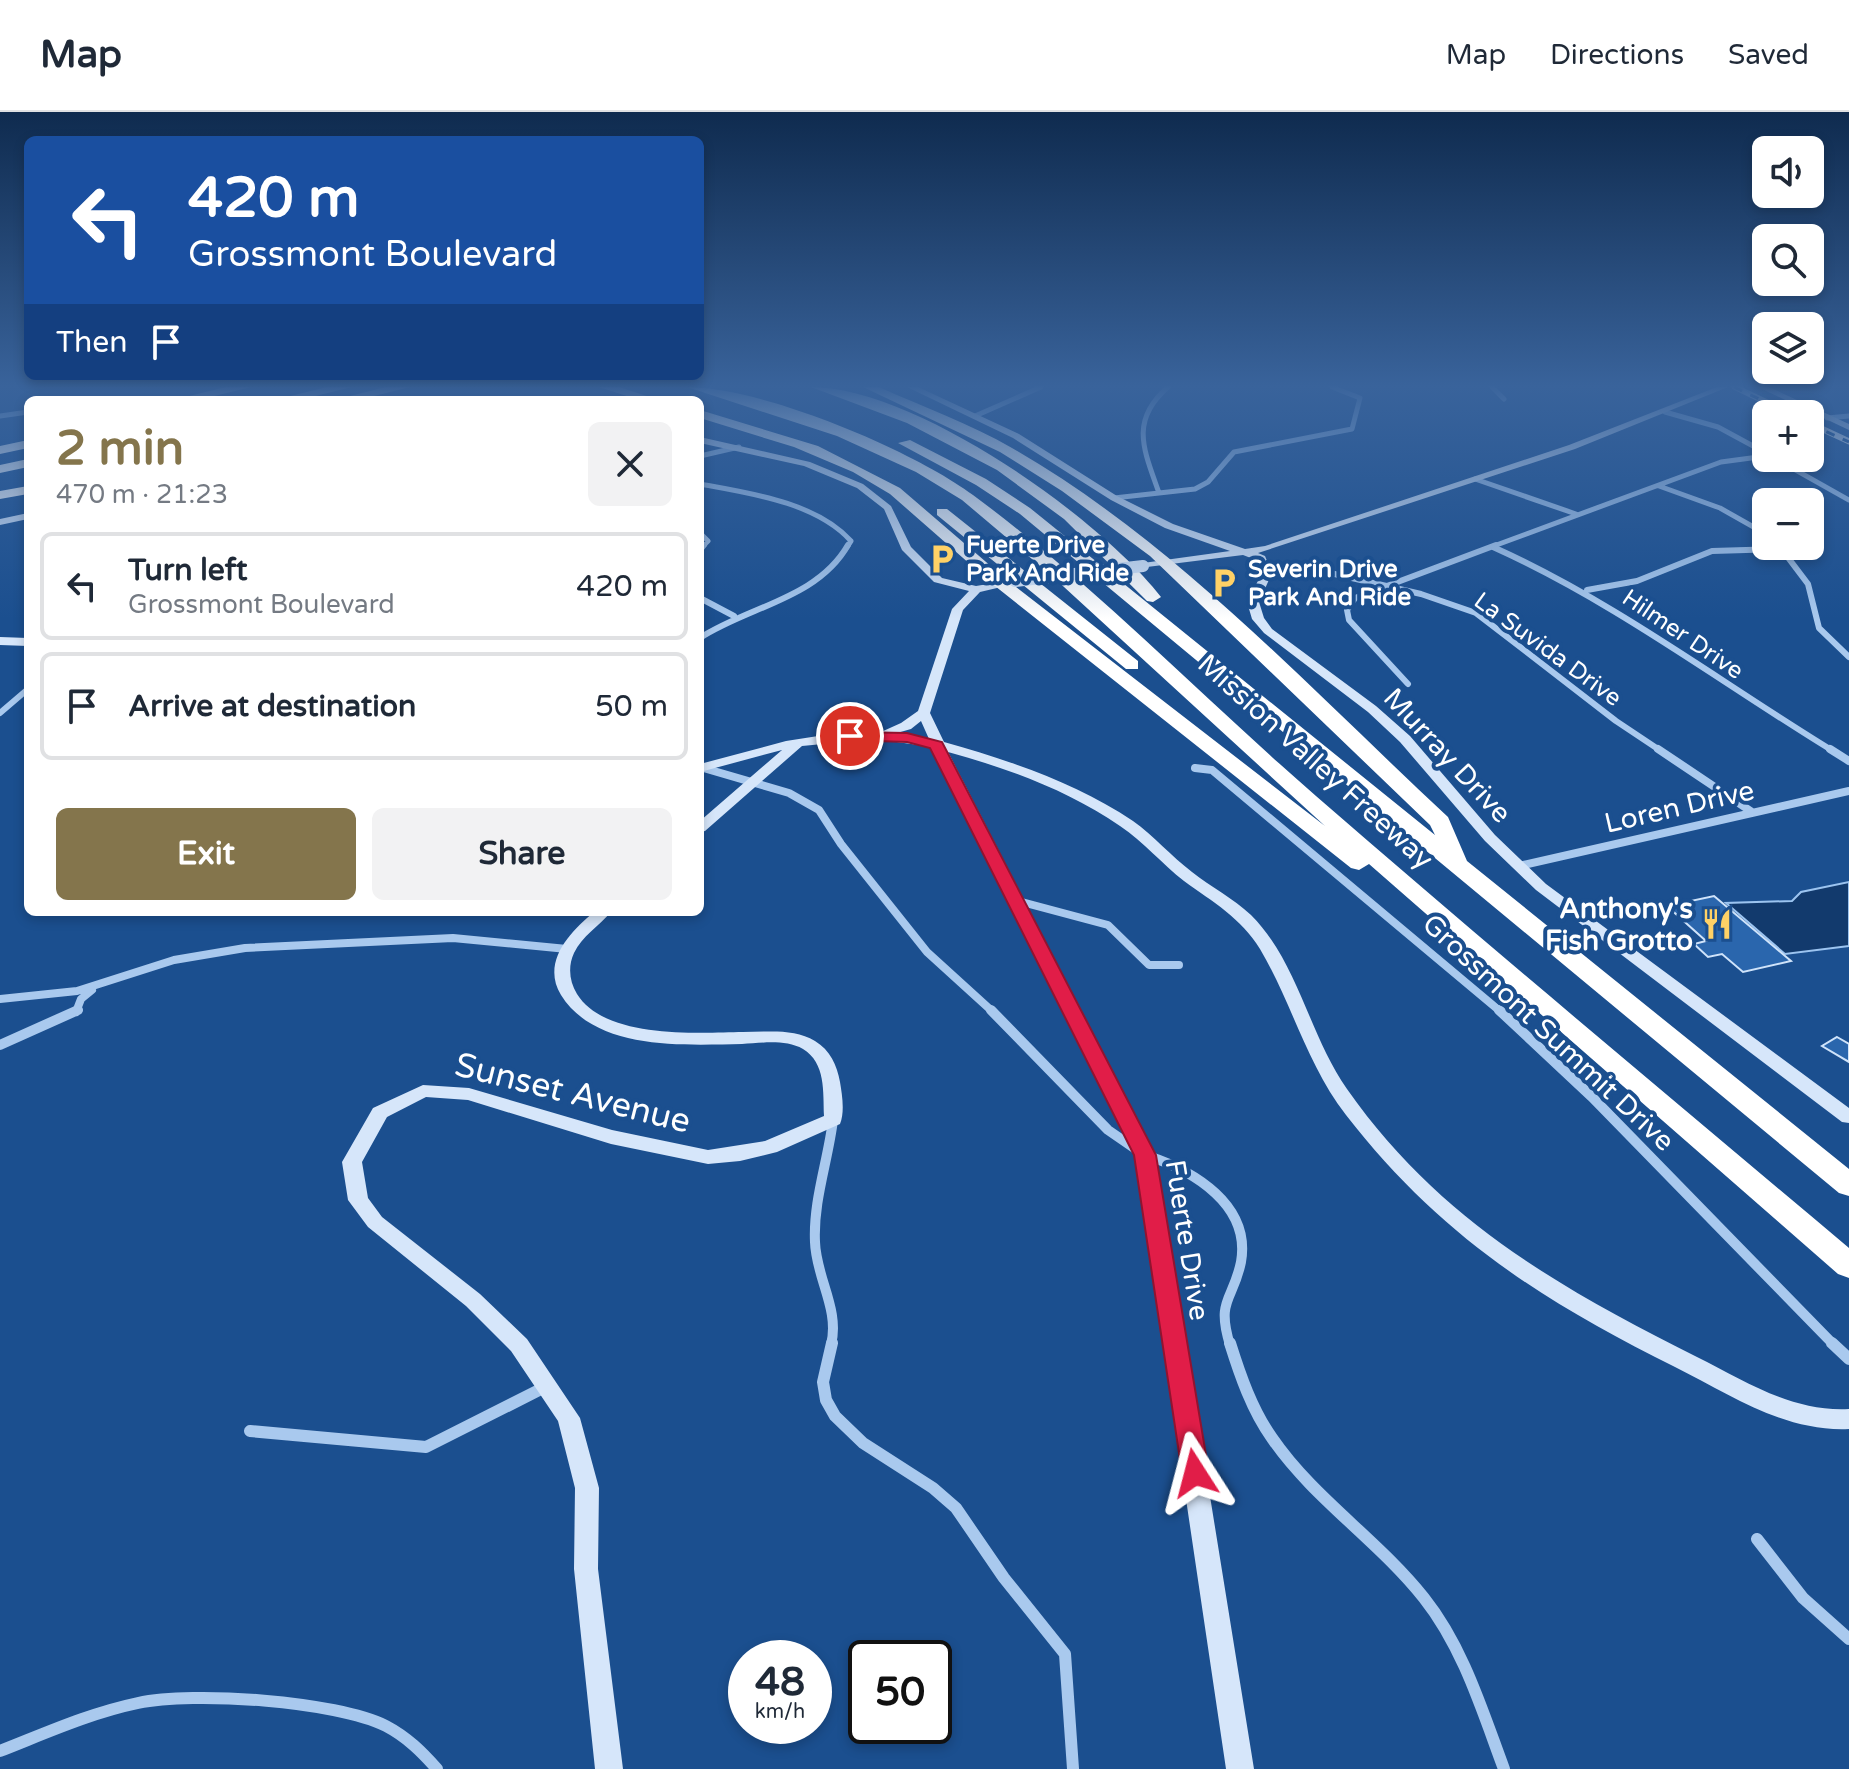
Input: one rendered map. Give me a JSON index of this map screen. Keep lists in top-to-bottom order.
{
  "streets": {
    "highway": ["Mission Valley Freeway"],
    "main road": ["Murray Drive", "Sunset Avenue", "Fuerte Drive"],
    "street": [
      "Hilmer Drive",
      "La Suvida Drive",
      "Loren Drive",
      "Grossmont Summit Drive"
    ]
  },
  "crossings": [
    ["La Suvida Drive", "Loren Drive"],
    ["Murray Drive", "Loren Drive"]
  ],
  "places": {
    "parking": ["Fuerte Drive Park And Ride", "Severin Drive Park And Ride"],
    "restaurant": ["Anthony's Fish Grotto"]
  },
  "page": {
    "header": "Map",
    "nav": ["Map", "Directions", "Saved"],
    "map_buttons": ["+", "−"],
    "turn": ["420 m", "Grossmont Boulevard"],
    "then": "Then",
    "heading": ["2 min", "470 m · 21:23"],
    "list": [
      {
        "name": "Turn left",
        "note": "Grossmont Boulevard",
        "value": "420 m"
      },
      {
        "name": "Arrive at destination",
        "value": "50 m"
      }
    ],
    "buttons": ["Exit", "Share"],
    "speed": "48 km/h",
    "limit": "50"
  }
}
